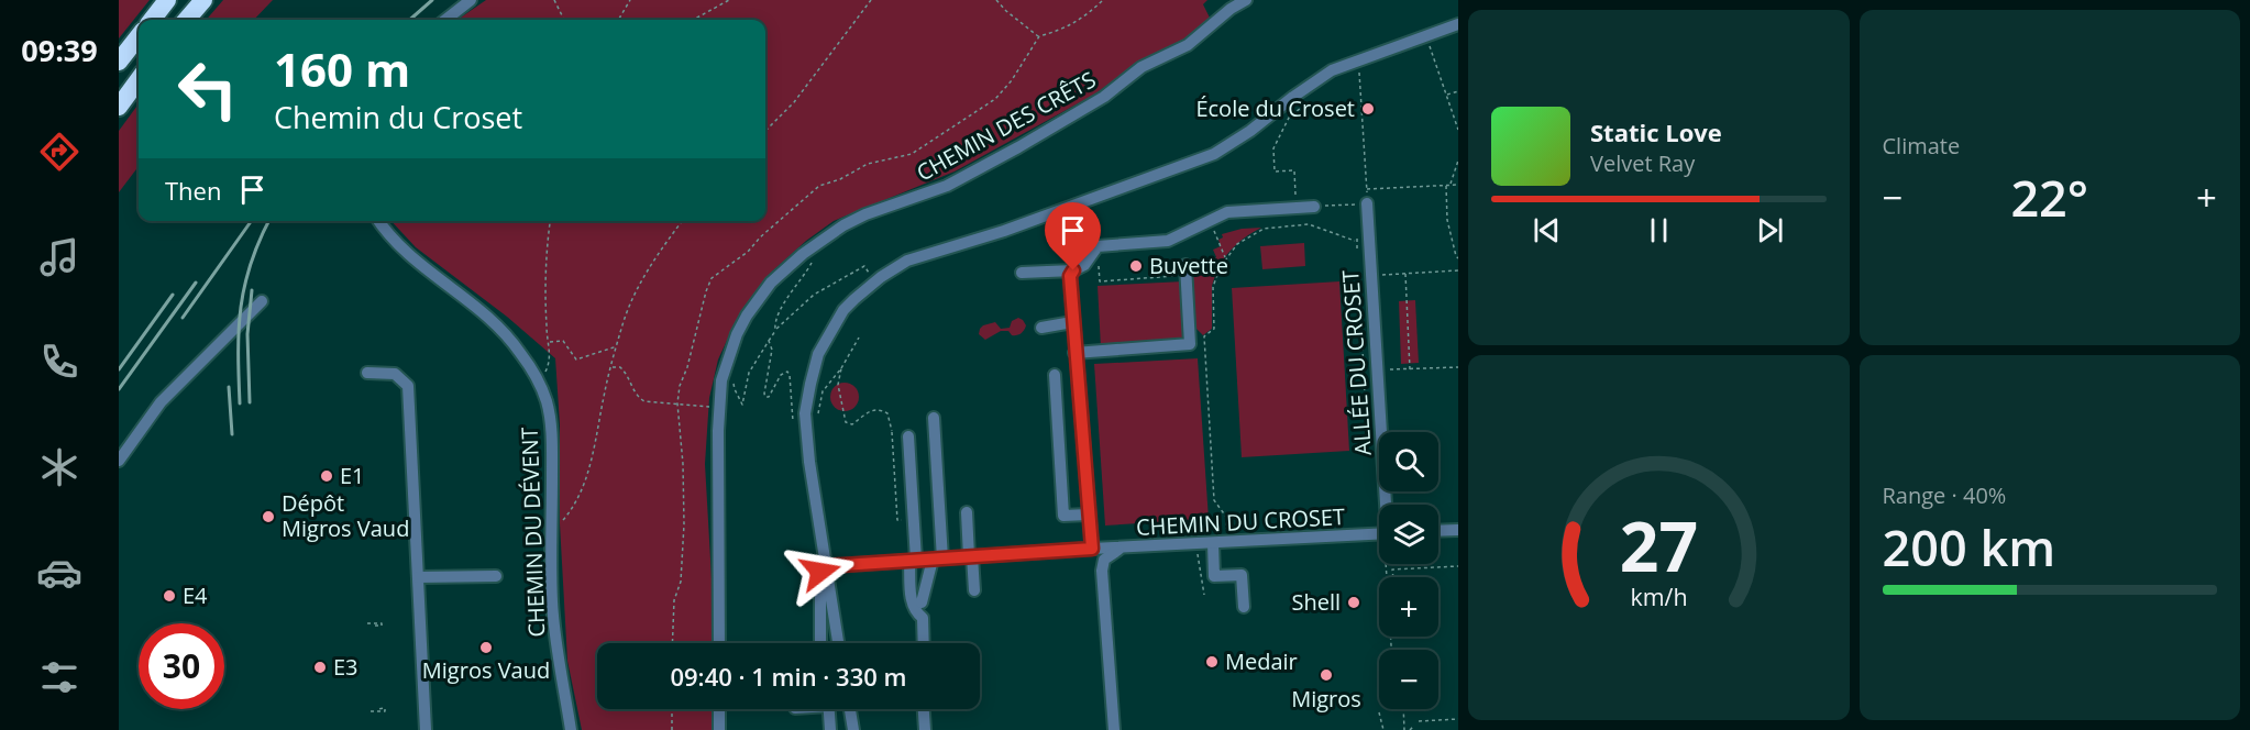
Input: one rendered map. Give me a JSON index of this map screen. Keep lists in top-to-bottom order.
{
  "streets": {
    "street": [
      "CHEMIN DES CRÊTS",
      "ALLÉE DU CROSET",
      "CHEMIN DU CROSET",
      "CHEMIN DU DÉVENT"
    ]
  },
  "places": [
    "École du Croset",
    "Buvette",
    "E1",
    "Dépôt Migros Vaud",
    "E4",
    "Shell",
    "Migros Vaud",
    "Medair",
    "E3",
    "Migros"
  ],
  "page": {
    "tabs": "09:39",
    "tile": [
      "Climate",
      ["Range · 40%", "200 km"]
    ],
    "turn": ["160 m", "Chemin du Croset"],
    "song": ["Static Love", "Velvet Ray"],
    "then": "Then",
    "heat": ["−", "22°", "+"],
    "map_buttons": ["+", "−"],
    "limit": "30",
    "trip": "09:40 · 1 min · 330 m",
    "gauge": ["27", "km/h"]
  }
}
